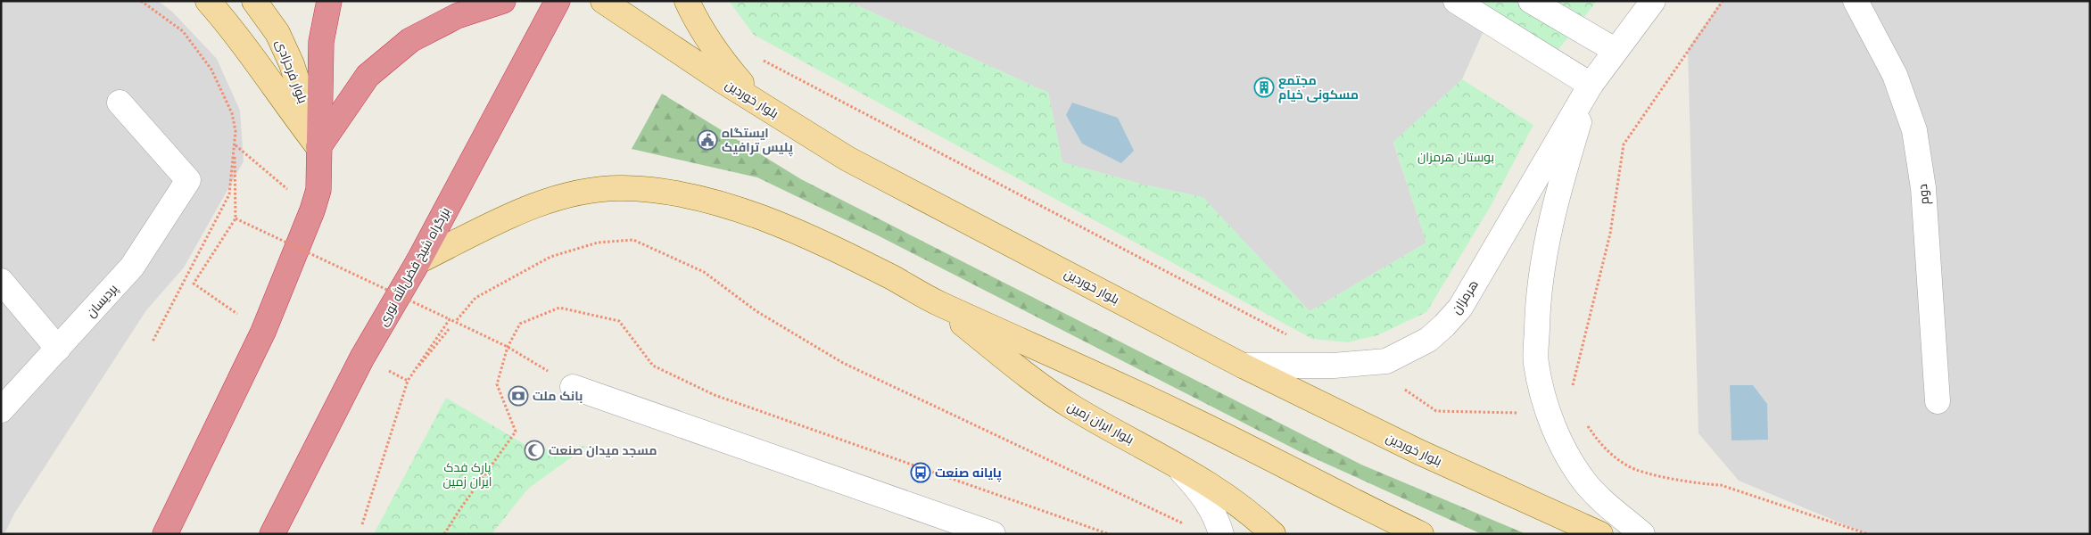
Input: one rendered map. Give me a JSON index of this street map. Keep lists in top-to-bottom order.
{
  "streets": {
    "highway": ["بزرگراه شیخ فضل‌الله نوری"],
    "main road": ["بلوار فرحزادی", "بلوار خوردین", "بلوار ایران زمین"],
    "street": ["دوم", "هرمزان", "پردیسان"]
  },
  "crossings": [
    ["بلوار خوردین", "هرمزان"]
  ],
  "parks": ["بوستان هرمزان", "پارک فدک ایران زمین"],
  "places": {
    "building": ["مجتمع مسکونی خیام"],
    "public building": ["ایستگاه پلیس ترافیک"],
    "bank": ["بانک ملت"],
    "mosque": ["مسجد میدان صنعت"],
    "bus stop": ["پایانه صنعت"]
  }
}
